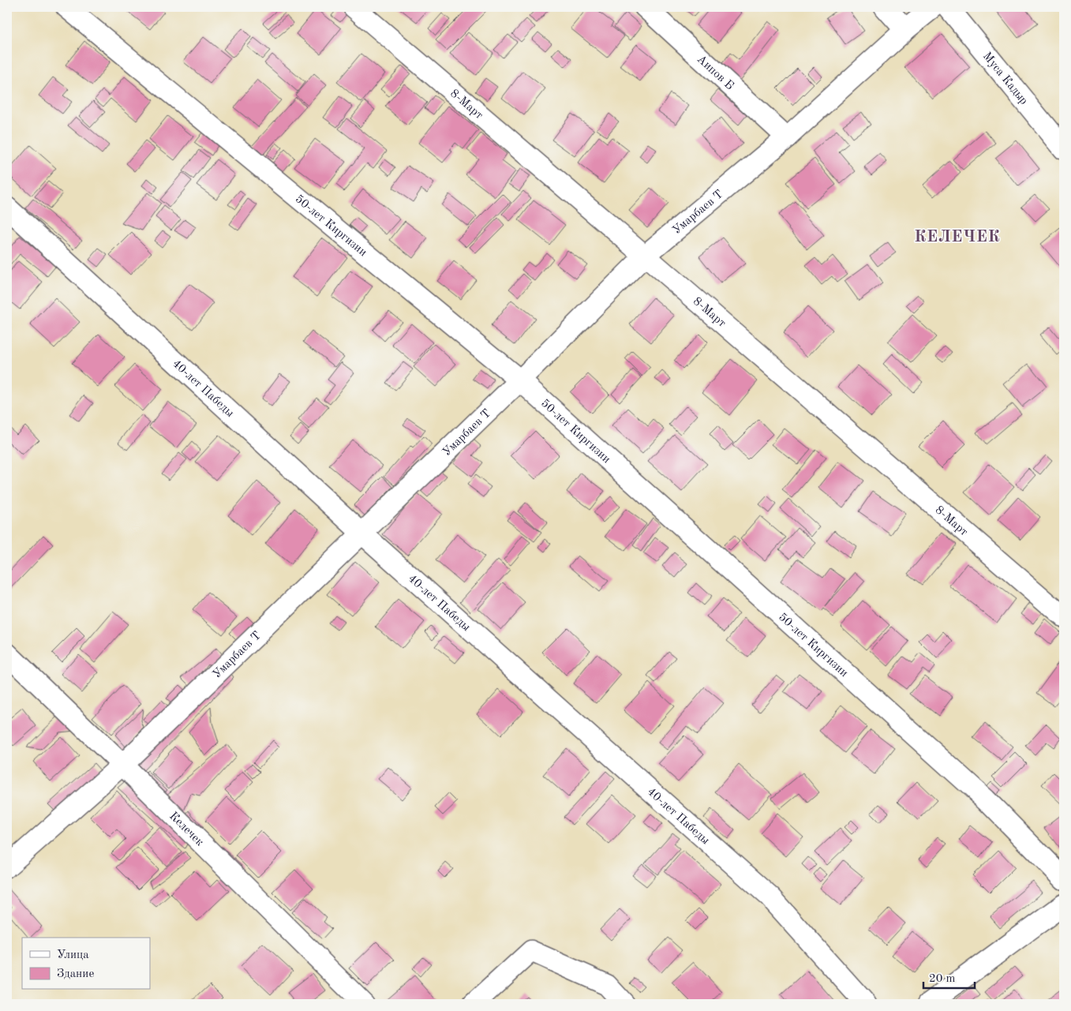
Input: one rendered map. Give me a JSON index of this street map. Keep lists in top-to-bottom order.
{
  "streets": {
    "street": [
      "Аипов Б",
      "Муса Кадыр",
      "8-Март",
      "Умарбаев Т",
      "50-лет Киргизии",
      "40-лет Пабеды",
      "Келечек"
    ]
  },
  "crossings": [
    ["Аипов Б", "Умарбаев Т"],
    ["8-Март", "Умарбаев Т"],
    ["Умарбаев Т", "50-лет Киргизии"],
    ["Умарбаев Т", "40-лет Пабеды"],
    ["Умарбаев Т", "Келечек"]
  ],
  "districts": ["КЕЛЕЧЕК"],
  "legend": ["Улица", "Здание"],
  "scale_bar": "20 m"
}
